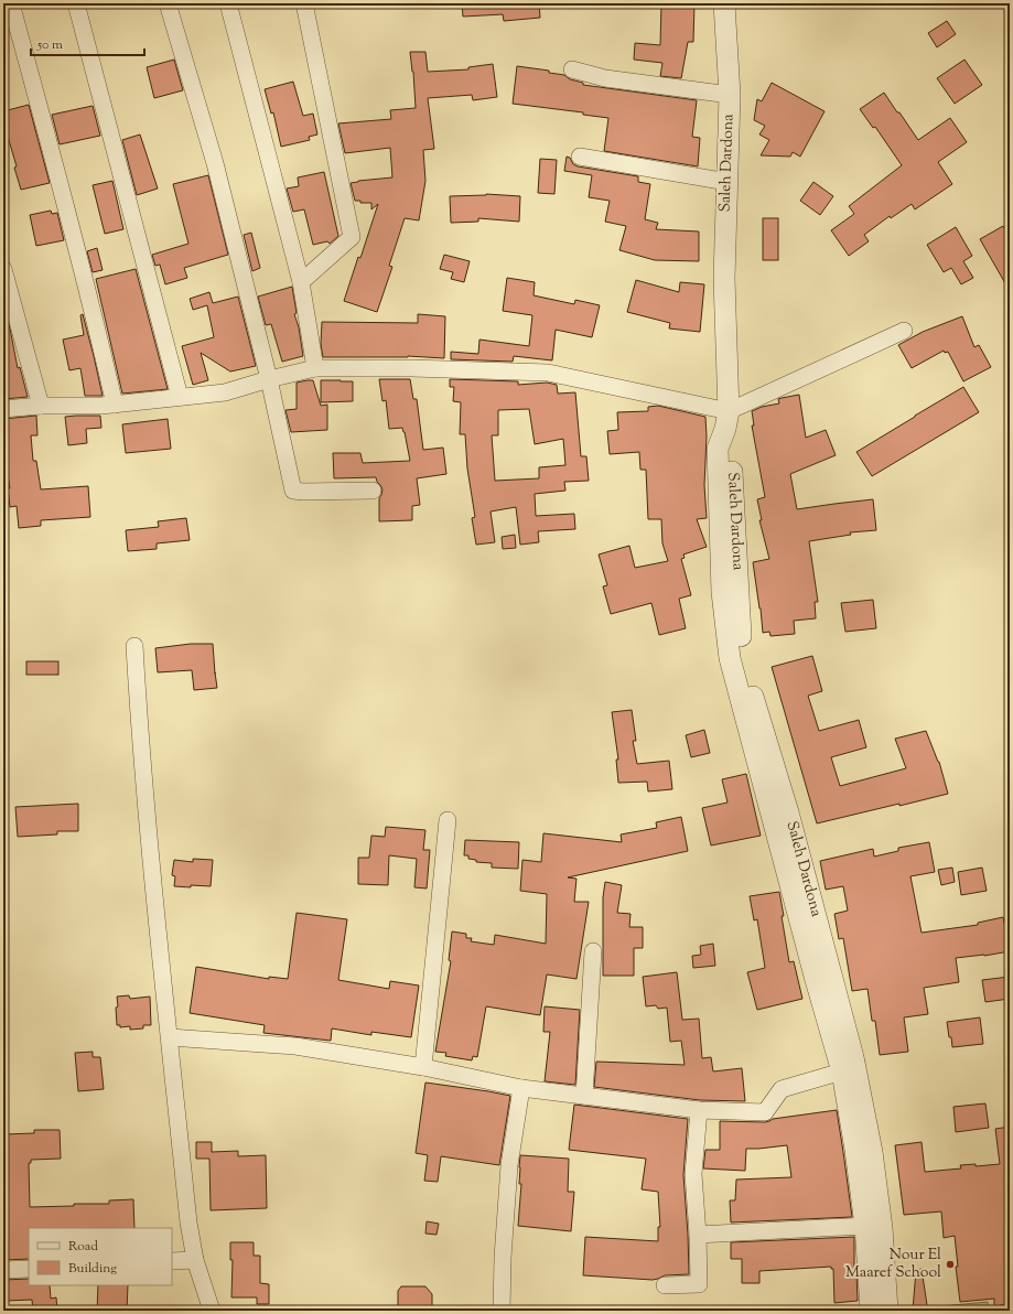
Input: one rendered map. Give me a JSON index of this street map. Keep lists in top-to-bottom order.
{
  "streets": {
    "street": ["Saleh Dardona"]
  },
  "places": ["Nour El Maaref School"],
  "legend": ["Road", "Building"],
  "scale_bar": "50 m"
}
